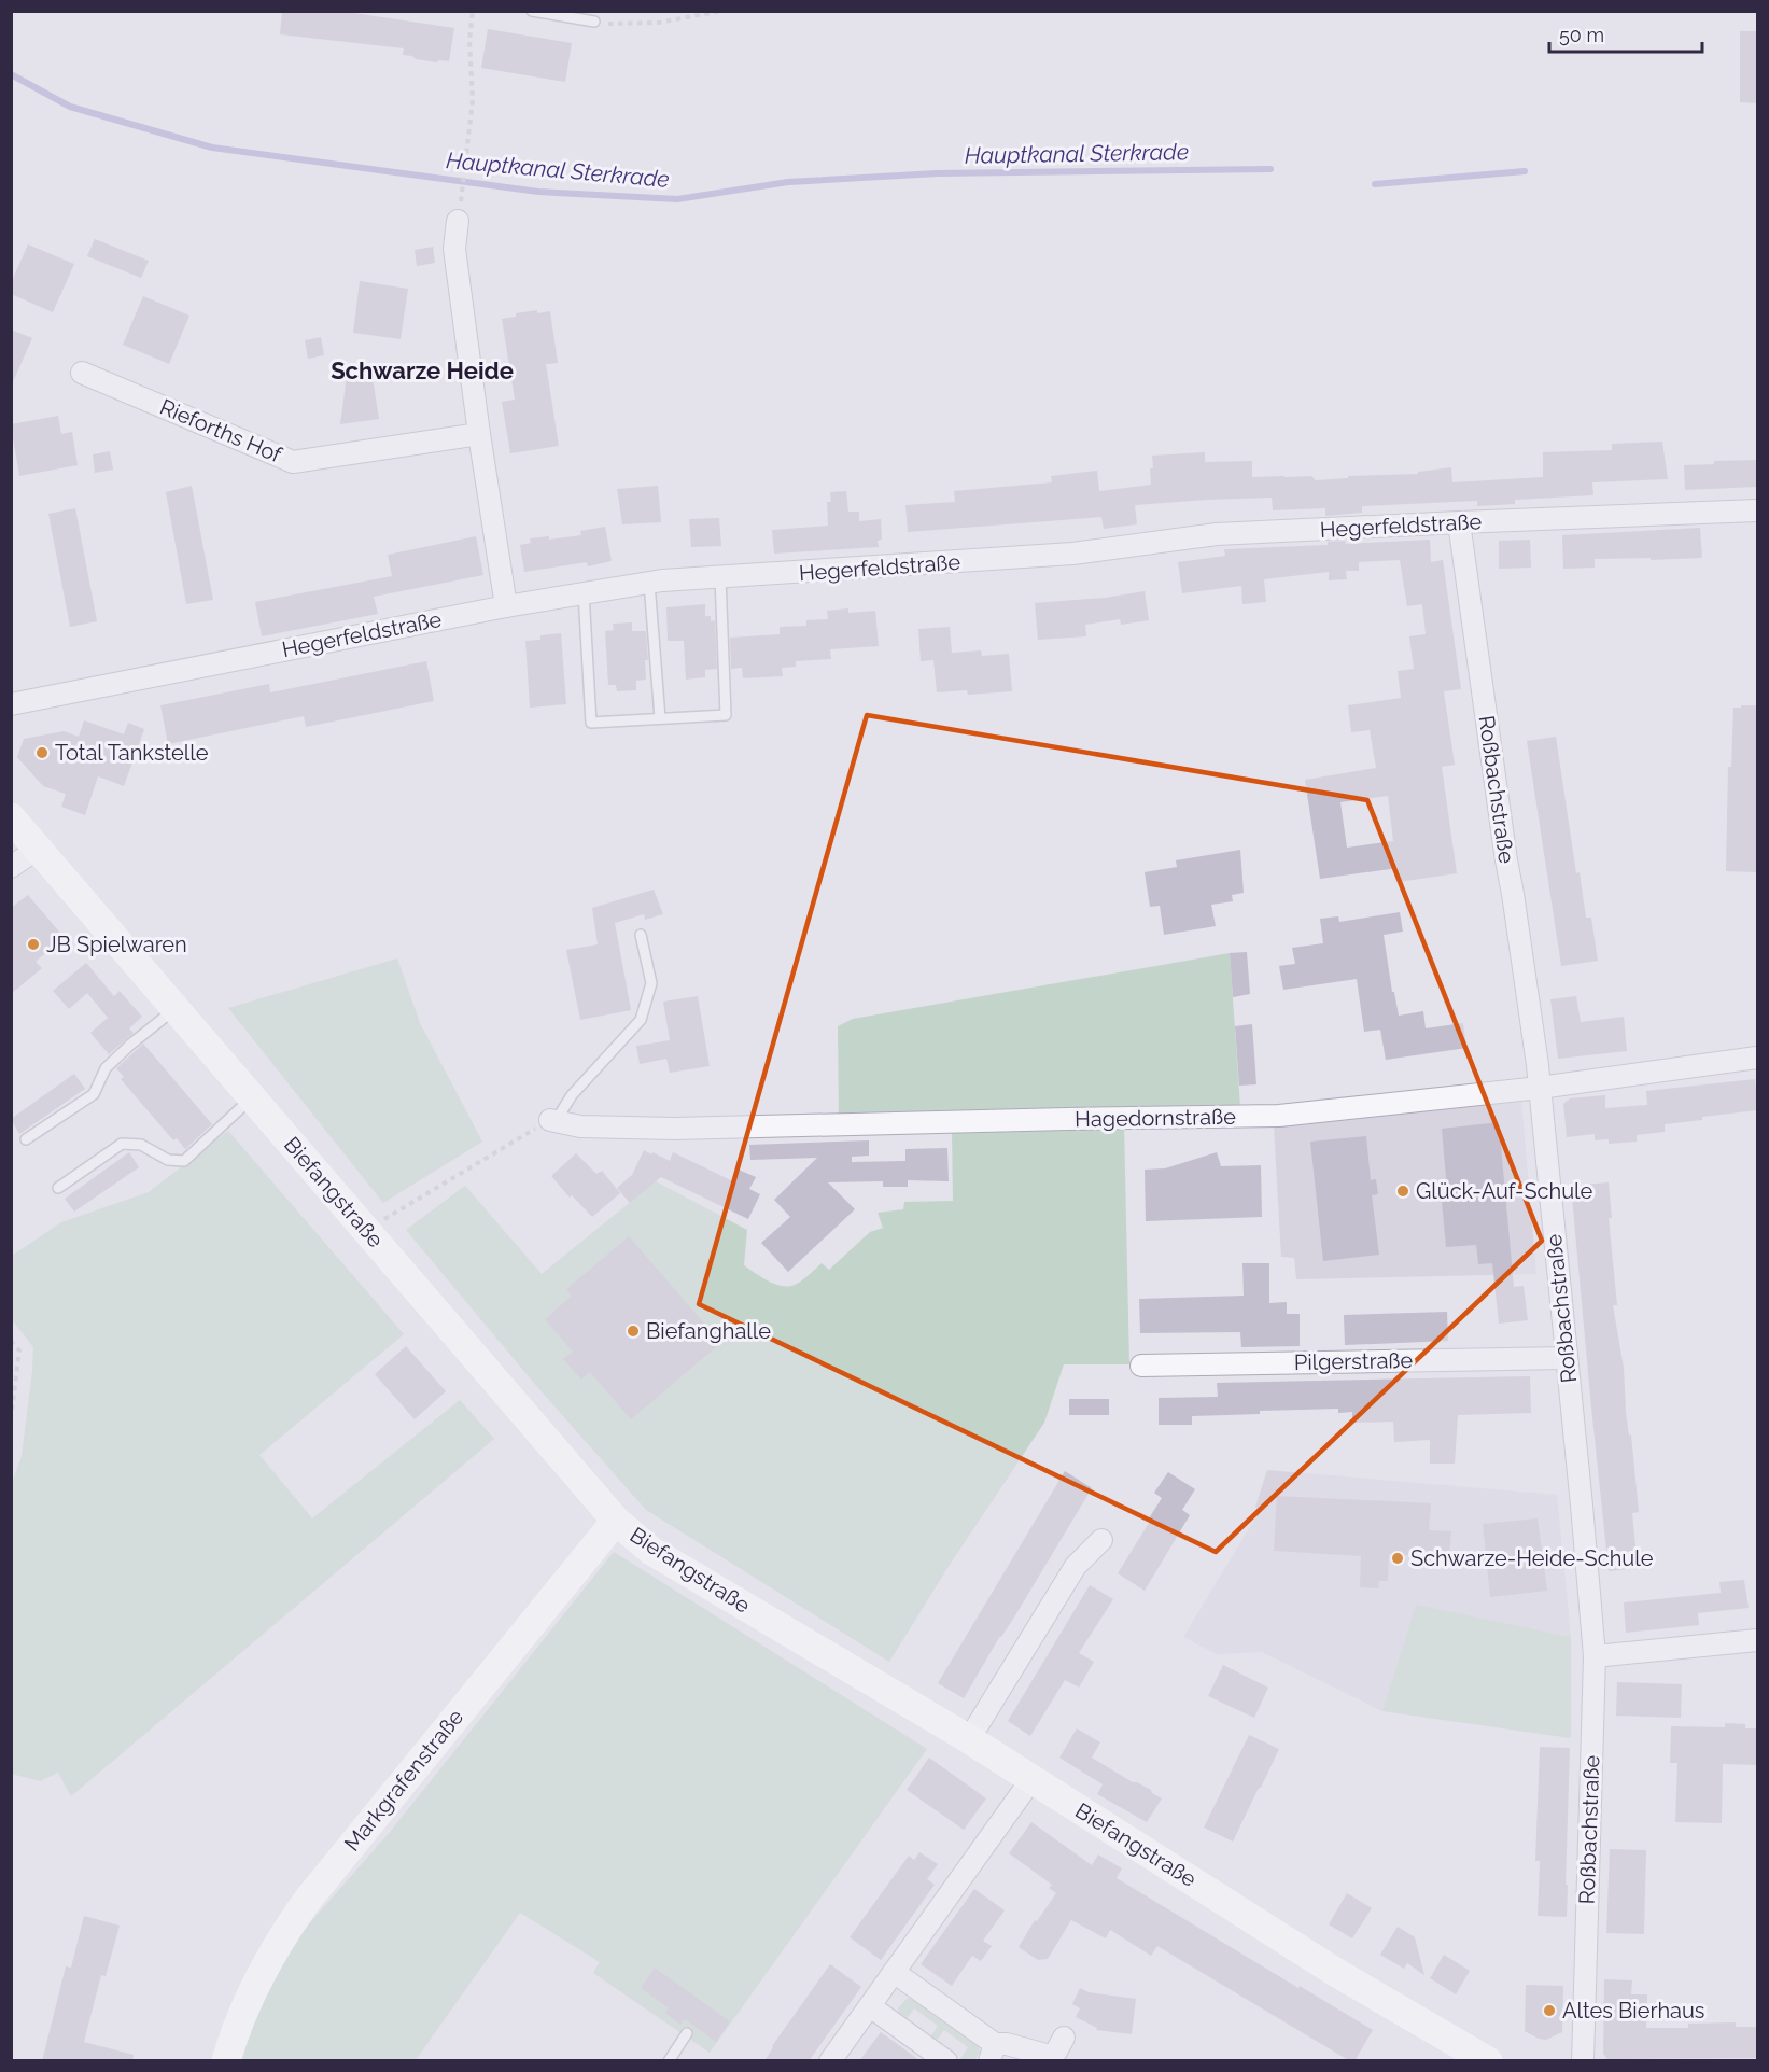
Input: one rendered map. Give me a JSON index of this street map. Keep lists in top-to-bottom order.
{
  "streets": {
    "main road": ["Biefangstraße", "Markgrafenstraße"],
    "street": [
      "Rieforths Hof",
      "Hegerfeldstraße",
      "Roßbachstraße",
      "Hagedornstraße",
      "Pilgerstraße"
    ]
  },
  "crossings": [
    ["Hegerfeldstraße", "Roßbachstraße"],
    ["Roßbachstraße", "Hagedornstraße"],
    ["Roßbachstraße", "Pilgerstraße"],
    ["Biefangstraße", "Markgrafenstraße"]
  ],
  "districts": ["Schwarze Heide"],
  "water": ["Hauptkanal Sterkrade"],
  "places": [
    "Total Tankstelle",
    "JB Spielwaren",
    "Glück-Auf-Schule",
    "Biefanghalle",
    "Schwarze-Heide-Schule",
    "Altes Bierhaus"
  ],
  "scale_bar": "50 m"
}
